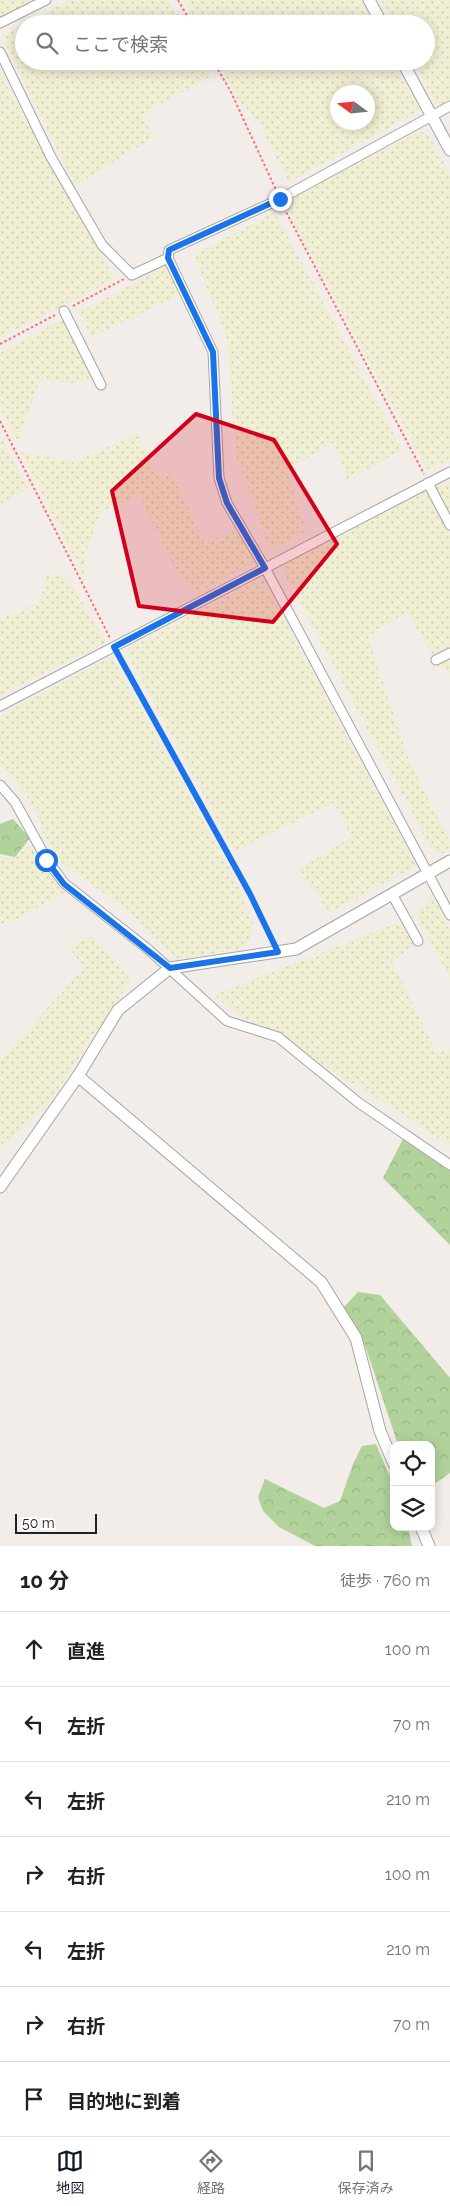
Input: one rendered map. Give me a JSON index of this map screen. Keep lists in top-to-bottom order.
{
  "scale_bar": "50 m",
  "north": "left",
  "page": {
    "search": "ここで検索",
    "scale": "50 m",
    "heading": ["10 分", "徒歩 · 760 m"],
    "list": [
      ["直進", "100 m"],
      ["左折", "70 m"],
      ["左折", "210 m"],
      ["右折", "100 m"],
      ["左折", "210 m"],
      ["右折", "70 m"],
      "目的地に到着"
    ],
    "nav": ["地図", "経路", "保存済み"]
  }
}
